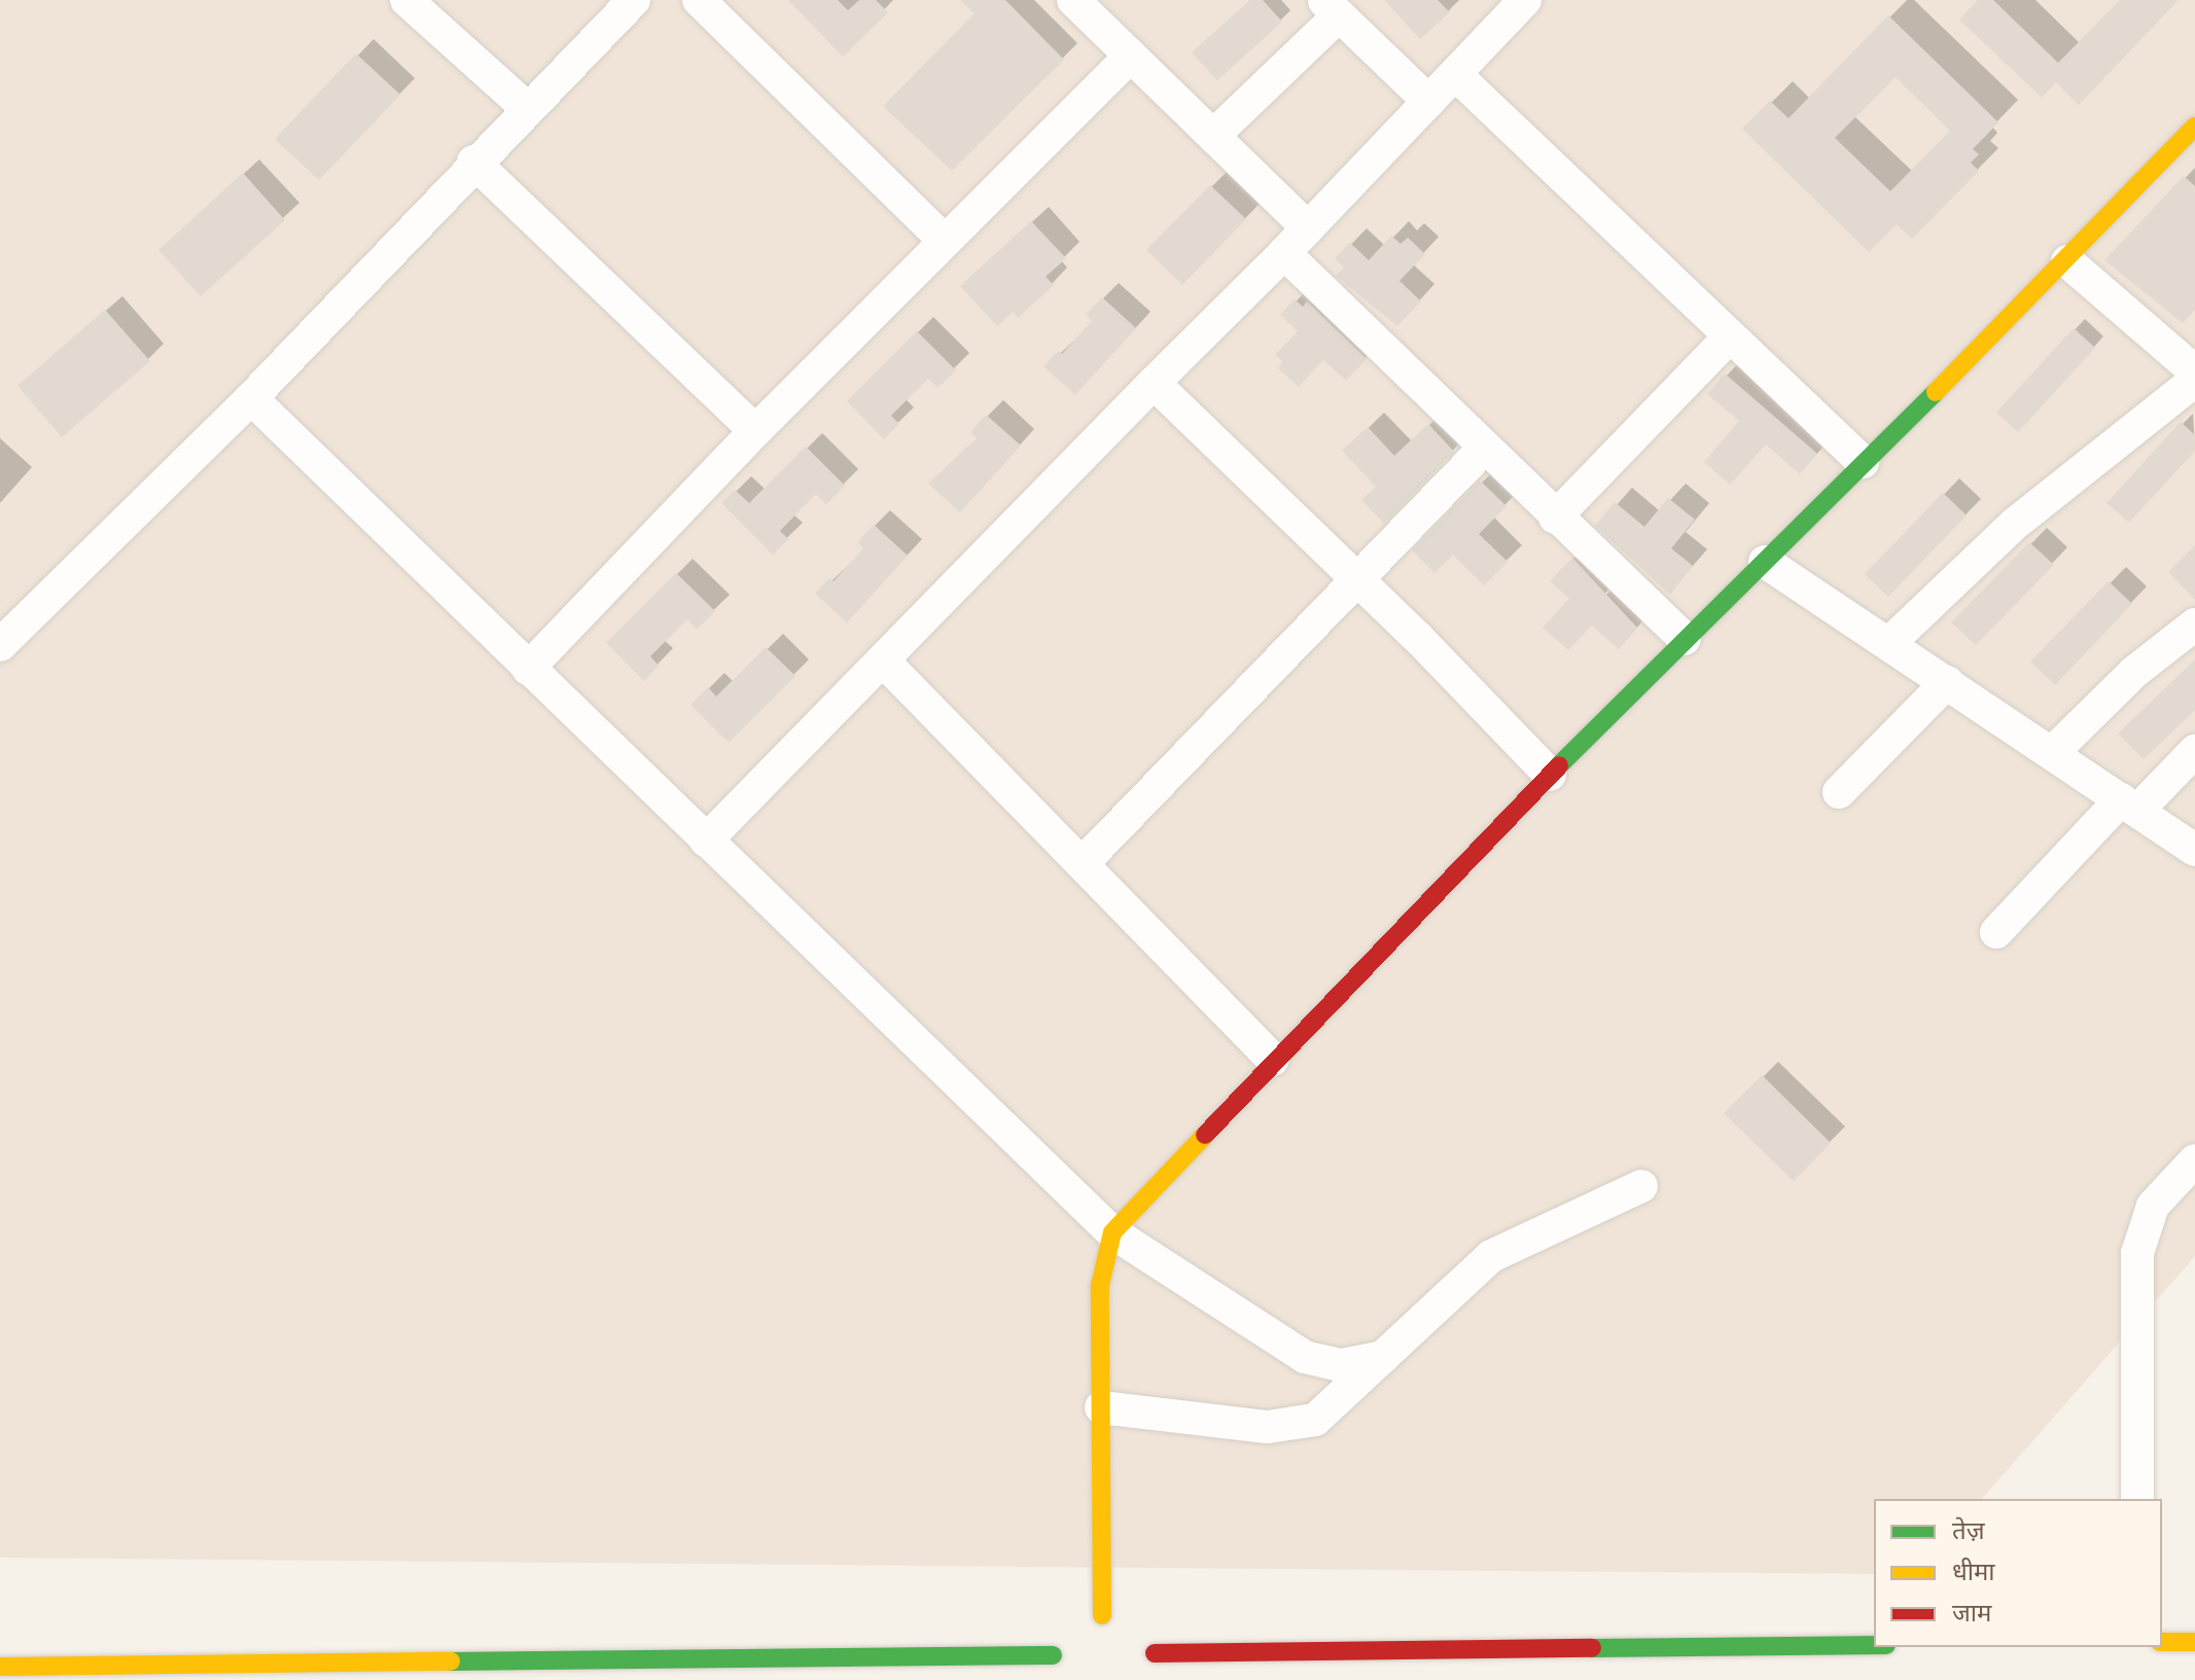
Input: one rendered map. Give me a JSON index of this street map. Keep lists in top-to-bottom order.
{
  "legend": ["तेज़", "धीमा", "जाम"]
}
